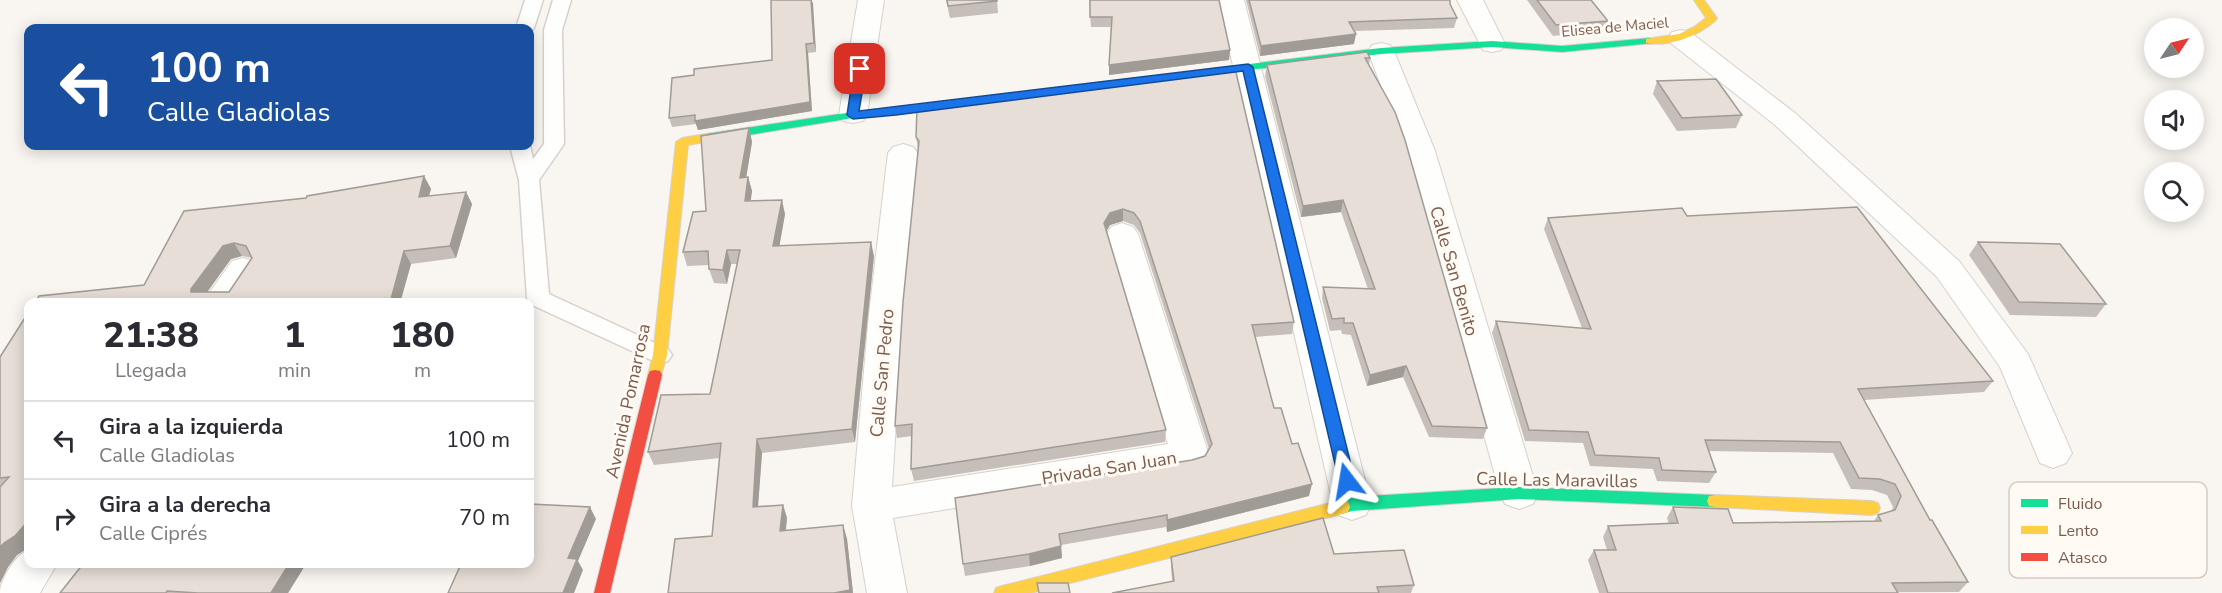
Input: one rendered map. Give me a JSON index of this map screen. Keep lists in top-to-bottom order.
{
  "streets": {
    "street": [
      "Elisea de Maciel",
      "Calle San Benito",
      "Calle San Pedro",
      "Avenida Pomarrosa",
      "Privada San Juan",
      "Calle Las Maravillas"
    ]
  },
  "crossings": [
    ["Elisea de Maciel", "Calle San Benito"],
    ["Calle San Benito", "Calle Las Maravillas"],
    ["Calle San Pedro", "Privada San Juan"]
  ],
  "legend": ["Fluido", "Lento", "Atasco"],
  "north": "top right",
  "page": {
    "turn": ["100 m", "Calle Gladiolas"],
    "eta": [
      "21:38",
      "Llegada",
      "1",
      "min",
      "180",
      "m"
    ],
    "list": [
      {
        "name": "Gira a la izquierda",
        "note": "Calle Gladiolas",
        "value": "100 m"
      },
      {
        "name": "Gira a la derecha",
        "note": "Calle Ciprés",
        "value": "70 m"
      }
    ]
  }
}
